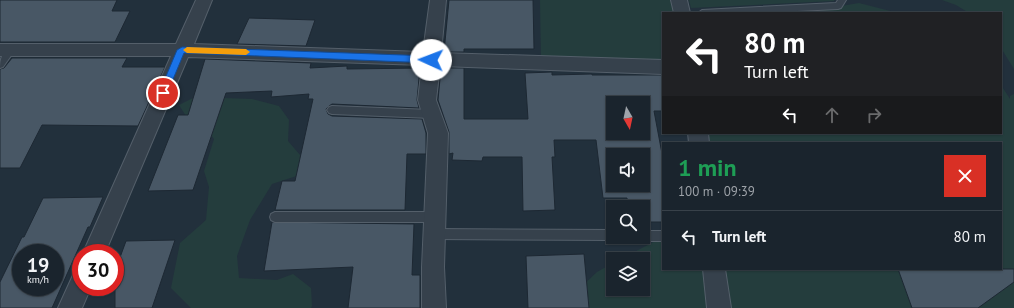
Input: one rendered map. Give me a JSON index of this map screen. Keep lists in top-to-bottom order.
{
  "north": "bottom",
  "page": {
    "turn": ["80 m", "Turn left"],
    "heading": ["1 min", "100 m · 09:39"],
    "list": [
      {
        "name": "Turn left",
        "value": "80 m"
      }
    ],
    "speed": "19 km/h",
    "limit": "30"
  }
}
